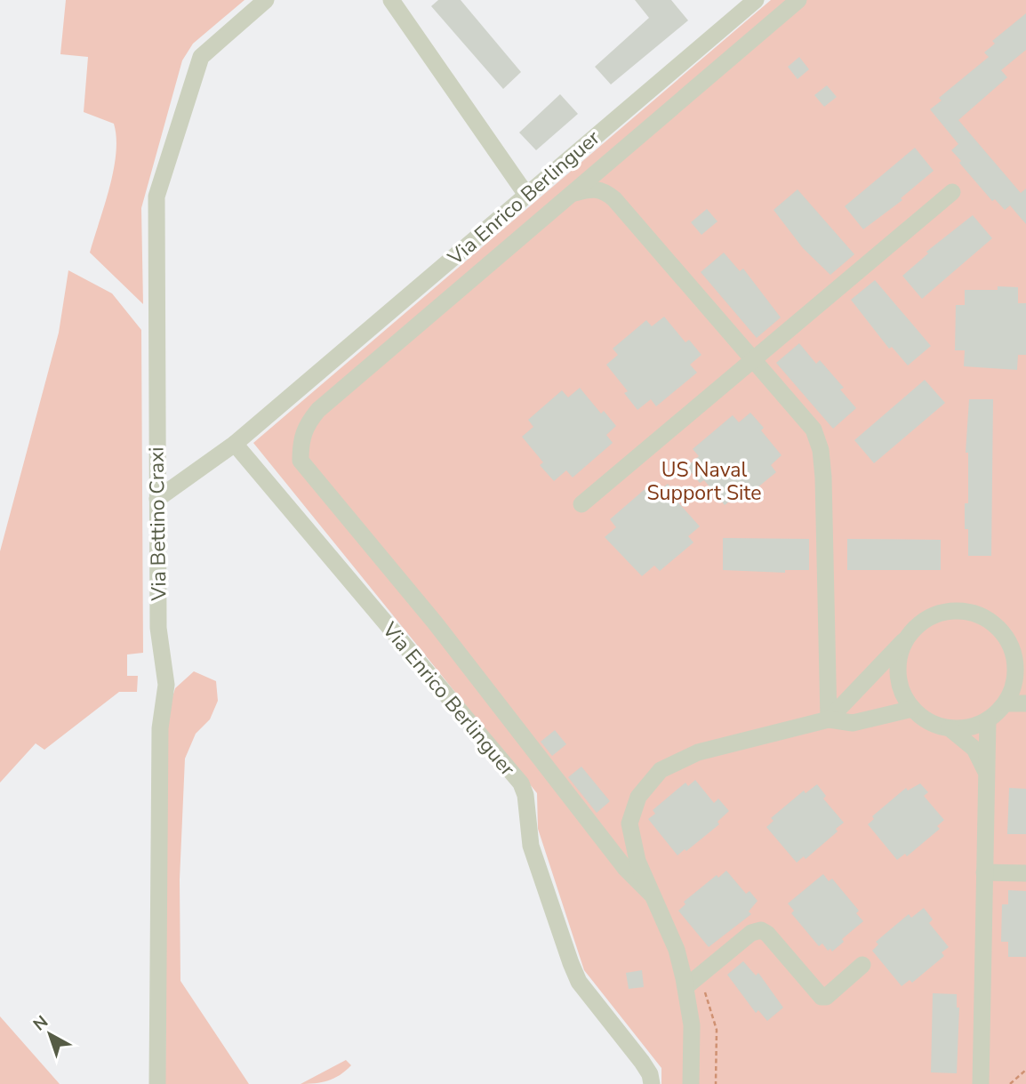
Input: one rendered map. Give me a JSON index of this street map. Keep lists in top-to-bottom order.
{
  "streets": {
    "street": ["Via Enrico Berlinguer", "Via Bettino Craxi"]
  },
  "crossings": [
    ["Via Enrico Berlinguer", "Via Bettino Craxi"]
  ],
  "parks": ["US Naval Support Site"],
  "north": "top left"
}
